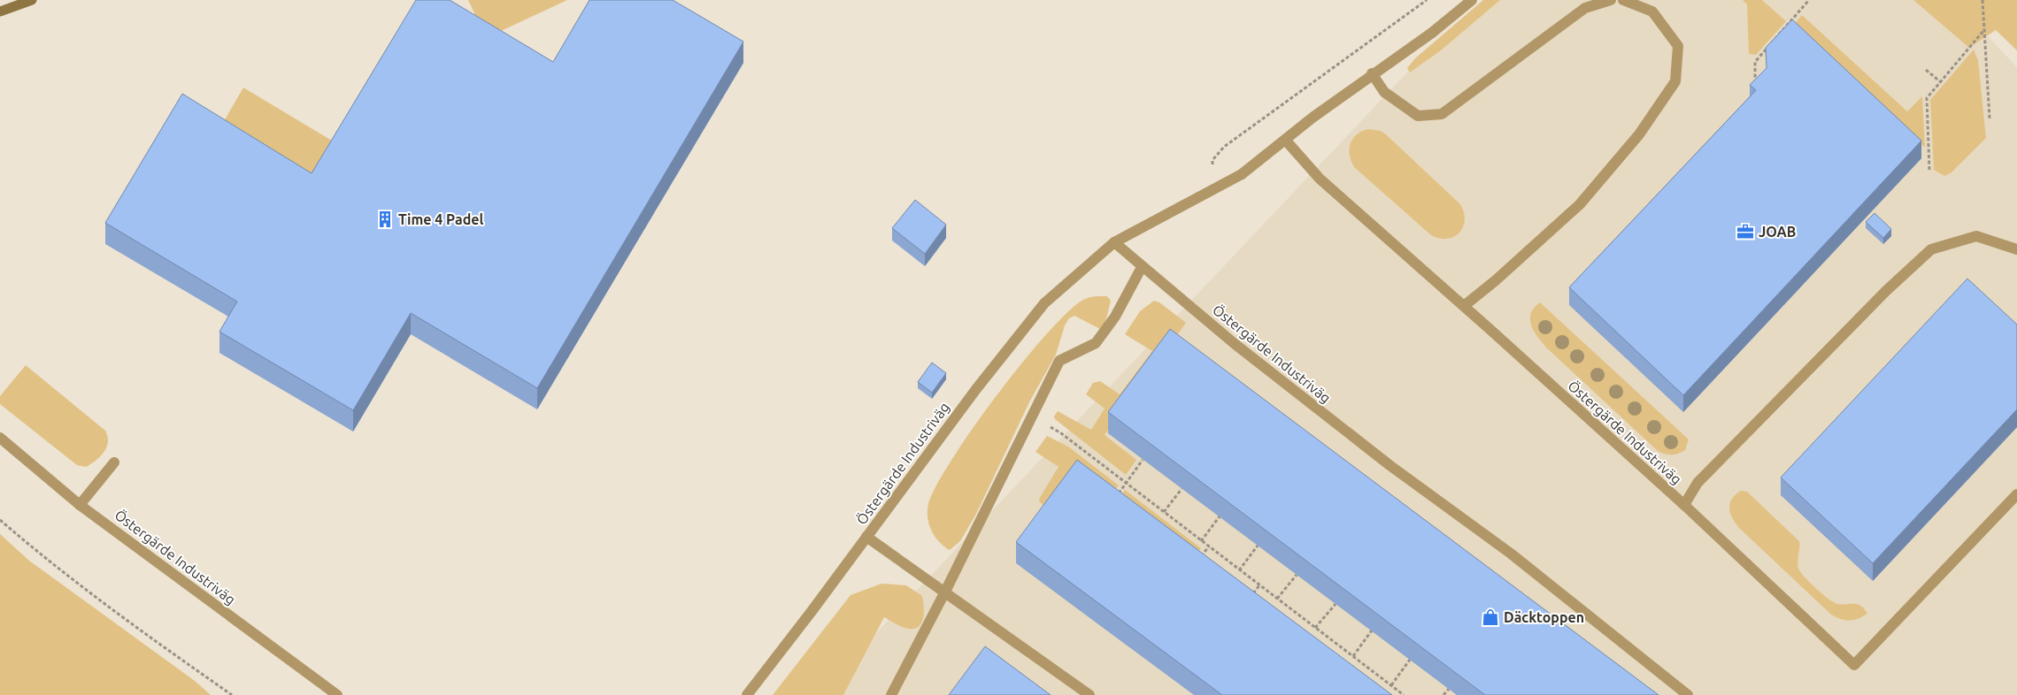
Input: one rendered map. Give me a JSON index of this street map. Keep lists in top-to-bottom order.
{
  "streets": {
    "street": ["Östergärde Industriväg"]
  },
  "places": {
    "building": ["Time 4 Padel"],
    "office": ["JOAB"],
    "shop": ["Däcktoppen"]
  }
}
